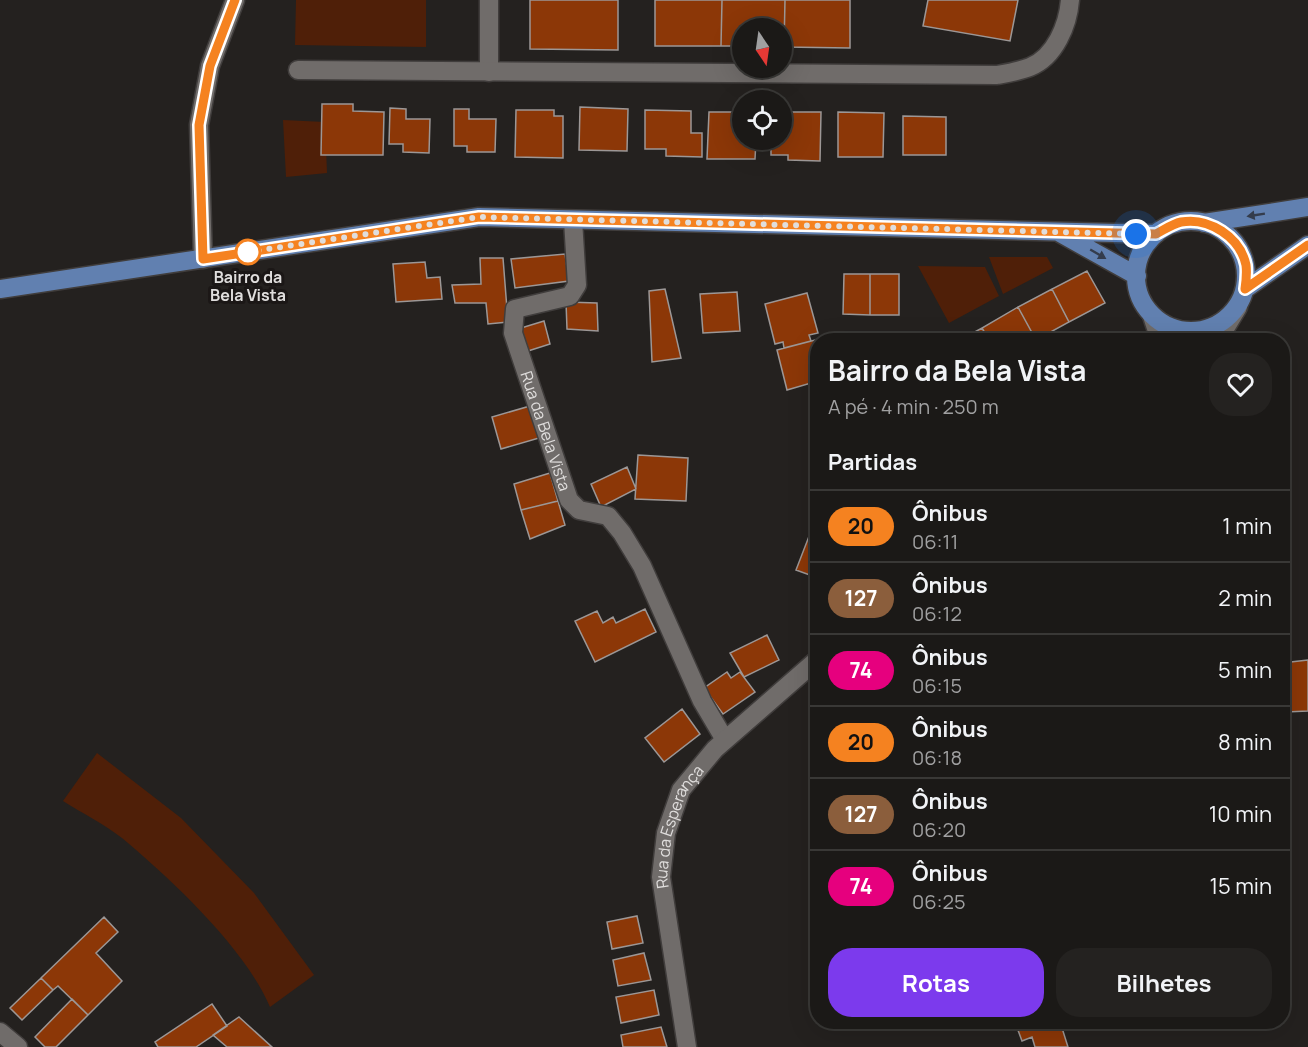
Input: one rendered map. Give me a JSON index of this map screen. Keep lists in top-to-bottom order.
{
  "streets": {
    "street": ["Rua da Bela Vista", "Rua da Esperança"]
  },
  "crossings": [
    ["Rua da Bela Vista", "Rua da Esperança"]
  ],
  "places": ["Bairro da Bela Vista"],
  "lines": ["bus line 20"],
  "north": "bottom",
  "page": {
    "heading": [
      ["Bairro da Bela Vista", "A pé · 4 min · 250 m"],
      "Partidas"
    ],
    "list": [
      {
        "mark": "20",
        "name": "Ônibus",
        "note": "06:11",
        "value": "1 min"
      },
      {
        "mark": "127",
        "name": "Ônibus",
        "note": "06:12",
        "value": "2 min"
      },
      {
        "mark": "74",
        "name": "Ônibus",
        "note": "06:15",
        "value": "5 min"
      },
      {
        "mark": "20",
        "name": "Ônibus",
        "note": "06:18",
        "value": "8 min"
      },
      {
        "mark": "127",
        "name": "Ônibus",
        "note": "06:20",
        "value": "10 min"
      },
      {
        "mark": "74",
        "name": "Ônibus",
        "note": "06:25",
        "value": "15 min"
      }
    ],
    "buttons": ["Rotas", "Bilhetes"]
  }
}
